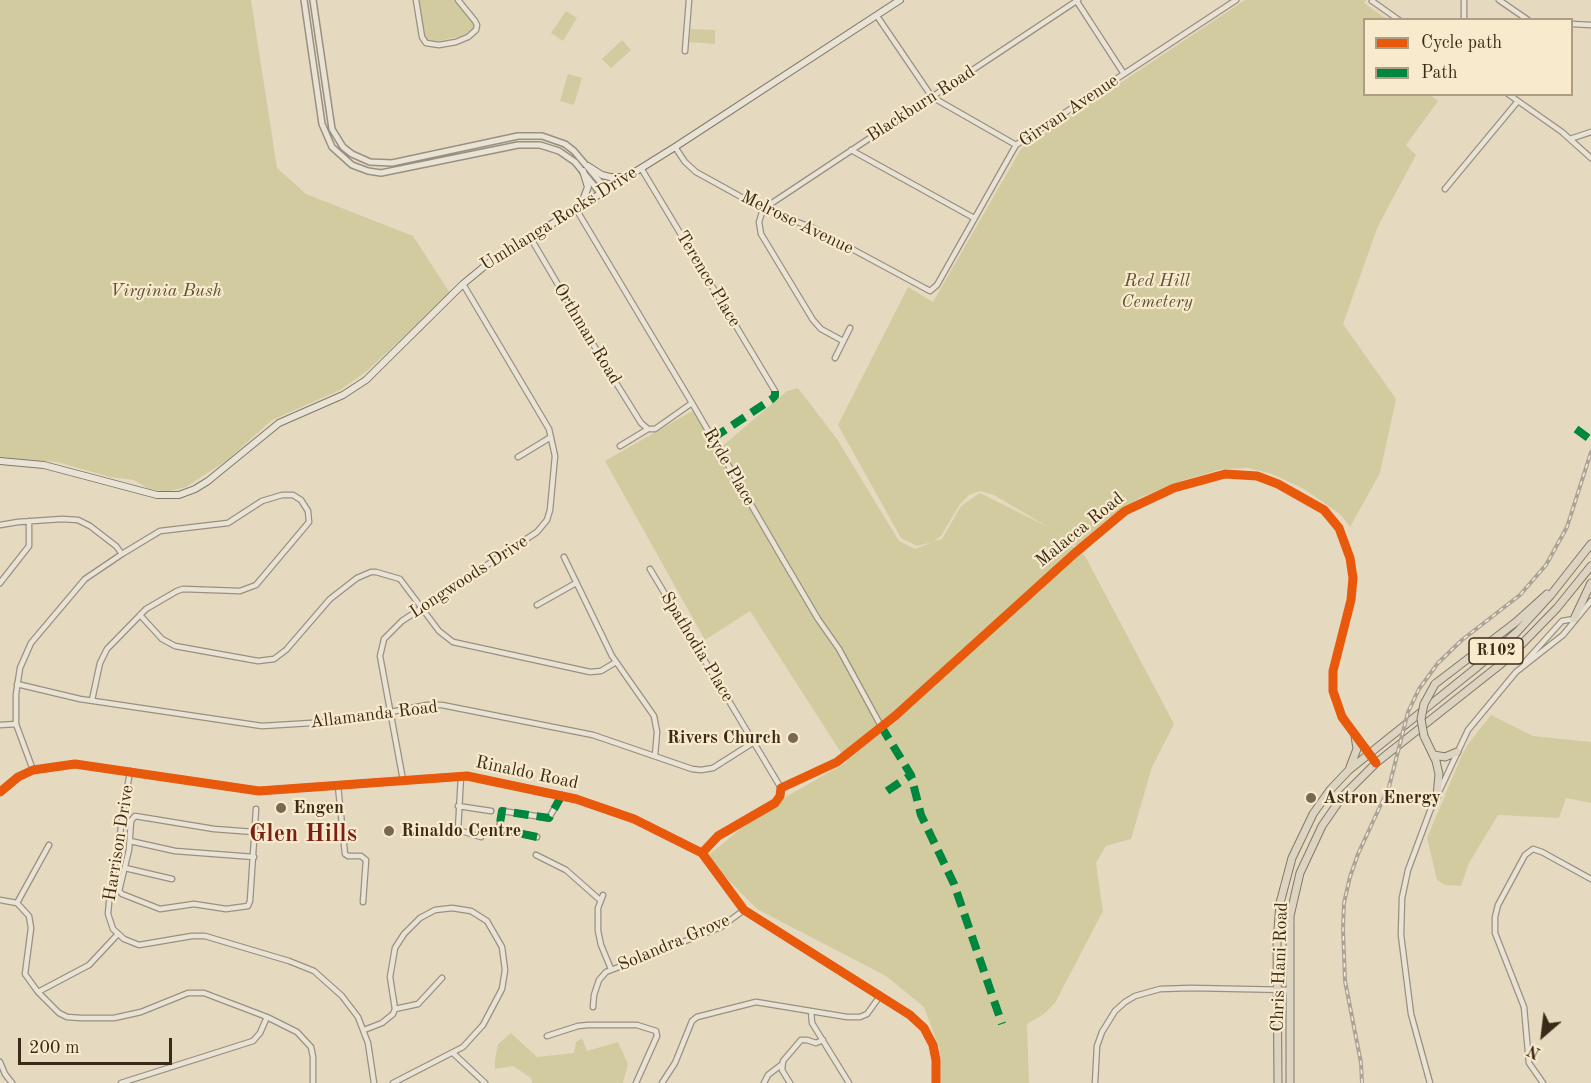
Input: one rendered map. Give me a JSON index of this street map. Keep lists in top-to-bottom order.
{
  "streets": {
    "main road": ["Umhlanga Rocks Drive", "R102", "Chris Hani Road"],
    "street": [
      "Blackburn Road",
      "Girvan Avenue",
      "Melrose Avenue",
      "Terence Place",
      "Orthman Road",
      "Ryde Place",
      "Malacca Road",
      "Longwoods Drive",
      "Spathodia Place",
      "Allamanda Road",
      "Rinaldo Road",
      "Harrison Drive",
      "Solandra Grove"
    ]
  },
  "crossings": [
    ["Blackburn Road", "Melrose Avenue"],
    ["Girvan Avenue", "Melrose Avenue"],
    ["Umhlanga Rocks Drive", "Melrose Avenue"],
    ["Umhlanga Rocks Drive", "Terence Place"],
    ["Umhlanga Rocks Drive", "Orthman Road"],
    ["Umhlanga Rocks Drive", "Ryde Place"],
    ["Umhlanga Rocks Drive", "Longwoods Drive"],
    ["Ryde Place", "Malacca Road"],
    ["Malacca Road", "Spathodia Place"],
    ["Malacca Road", "Rinaldo Road"],
    ["Malacca Road", "Chris Hani Road"],
    ["Longwoods Drive", "Allamanda Road"],
    ["Longwoods Drive", "Rinaldo Road"],
    ["Spathodia Place", "Allamanda Road"],
    ["Rinaldo Road", "Harrison Drive"],
    ["Rinaldo Road", "Solandra Grove"]
  ],
  "districts": ["Glen Hills"],
  "parks": ["Red Hill Cemetery", "Virginia Bush"],
  "places": [
    "Rivers Church",
    "Astron Energy",
    "Engen",
    "Rinaldo Centre"
  ],
  "legend": ["Cycle path", "Path"],
  "scale_bar": "200 m",
  "north": "bottom left"
}
